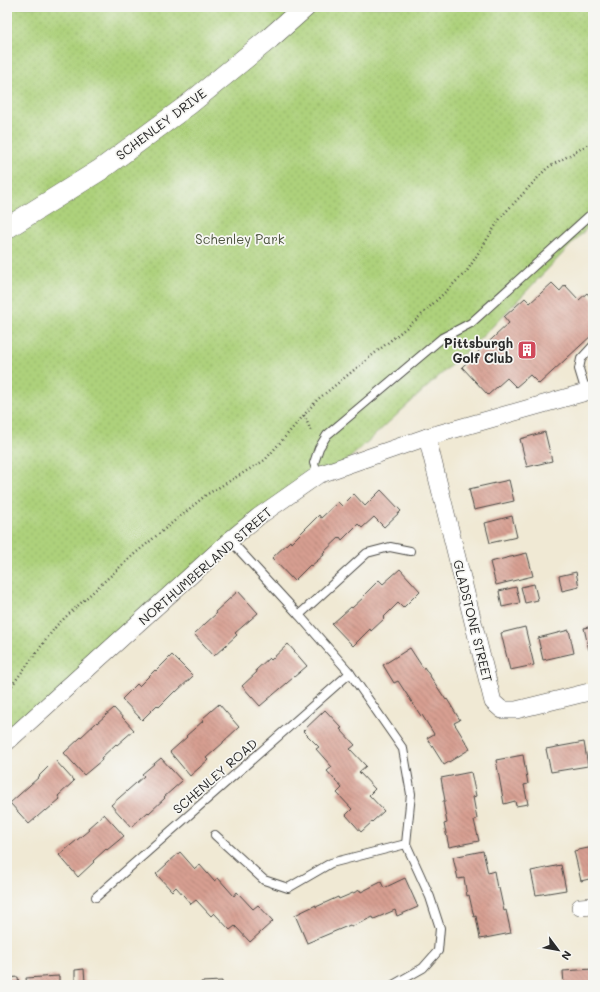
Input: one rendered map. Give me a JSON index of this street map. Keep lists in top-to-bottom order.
{
  "streets": {
    "street": ["SCHENLEY DRIVE", "NORTHUMBERLAND STREET", "GLADSTONE STREET"],
    "lane": ["SCHENLEY ROAD"]
  },
  "crossings": [
    ["NORTHUMBERLAND STREET", "GLADSTONE STREET"]
  ],
  "parks": ["Schenley Park"],
  "places": {
    "building": ["Pittsburgh Golf Club"]
  },
  "north": "bottom right"
}
